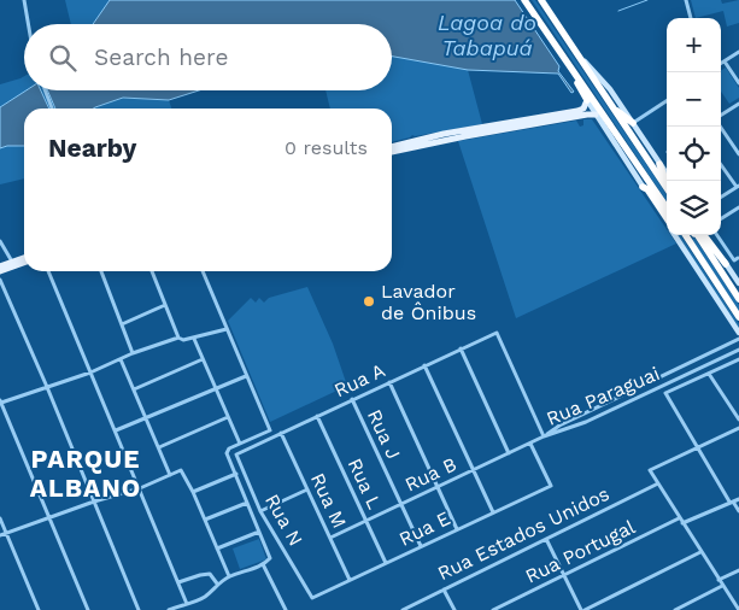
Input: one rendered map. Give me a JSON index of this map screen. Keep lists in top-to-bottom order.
{
  "streets": {
    "street": [
      "Rua A",
      "Rua Paraguai",
      "Rua J",
      "Rua B",
      "Rua L",
      "Rua M",
      "Rua N",
      "Rua E",
      "Rua Estados Unidos",
      "Rua Portugal"
    ]
  },
  "crossings": [
    ["Rua A", "Rua Paraguai"],
    ["Rua A", "Rua J"],
    ["Rua A", "Rua B"],
    ["Rua A", "Rua L"],
    ["Rua A", "Rua M"],
    ["Rua A", "Rua N"],
    ["Rua Paraguai", "Rua B"],
    ["Rua J", "Rua B"],
    ["Rua J", "Rua E"],
    ["Rua B", "Rua L"],
    ["Rua B", "Rua M"],
    ["Rua B", "Rua E"],
    ["Rua L", "Rua E"],
    ["Rua M", "Rua E"],
    ["Rua N", "Rua E"]
  ],
  "districts": ["PARQUE ALBANO"],
  "water": ["Lagoa do Tabapuá"],
  "places": ["Lavador de Ônibus"],
  "page": {
    "map_buttons": ["+", "−"],
    "search": "Search here",
    "heading": ["Nearby", "0 results"]
  }
}
